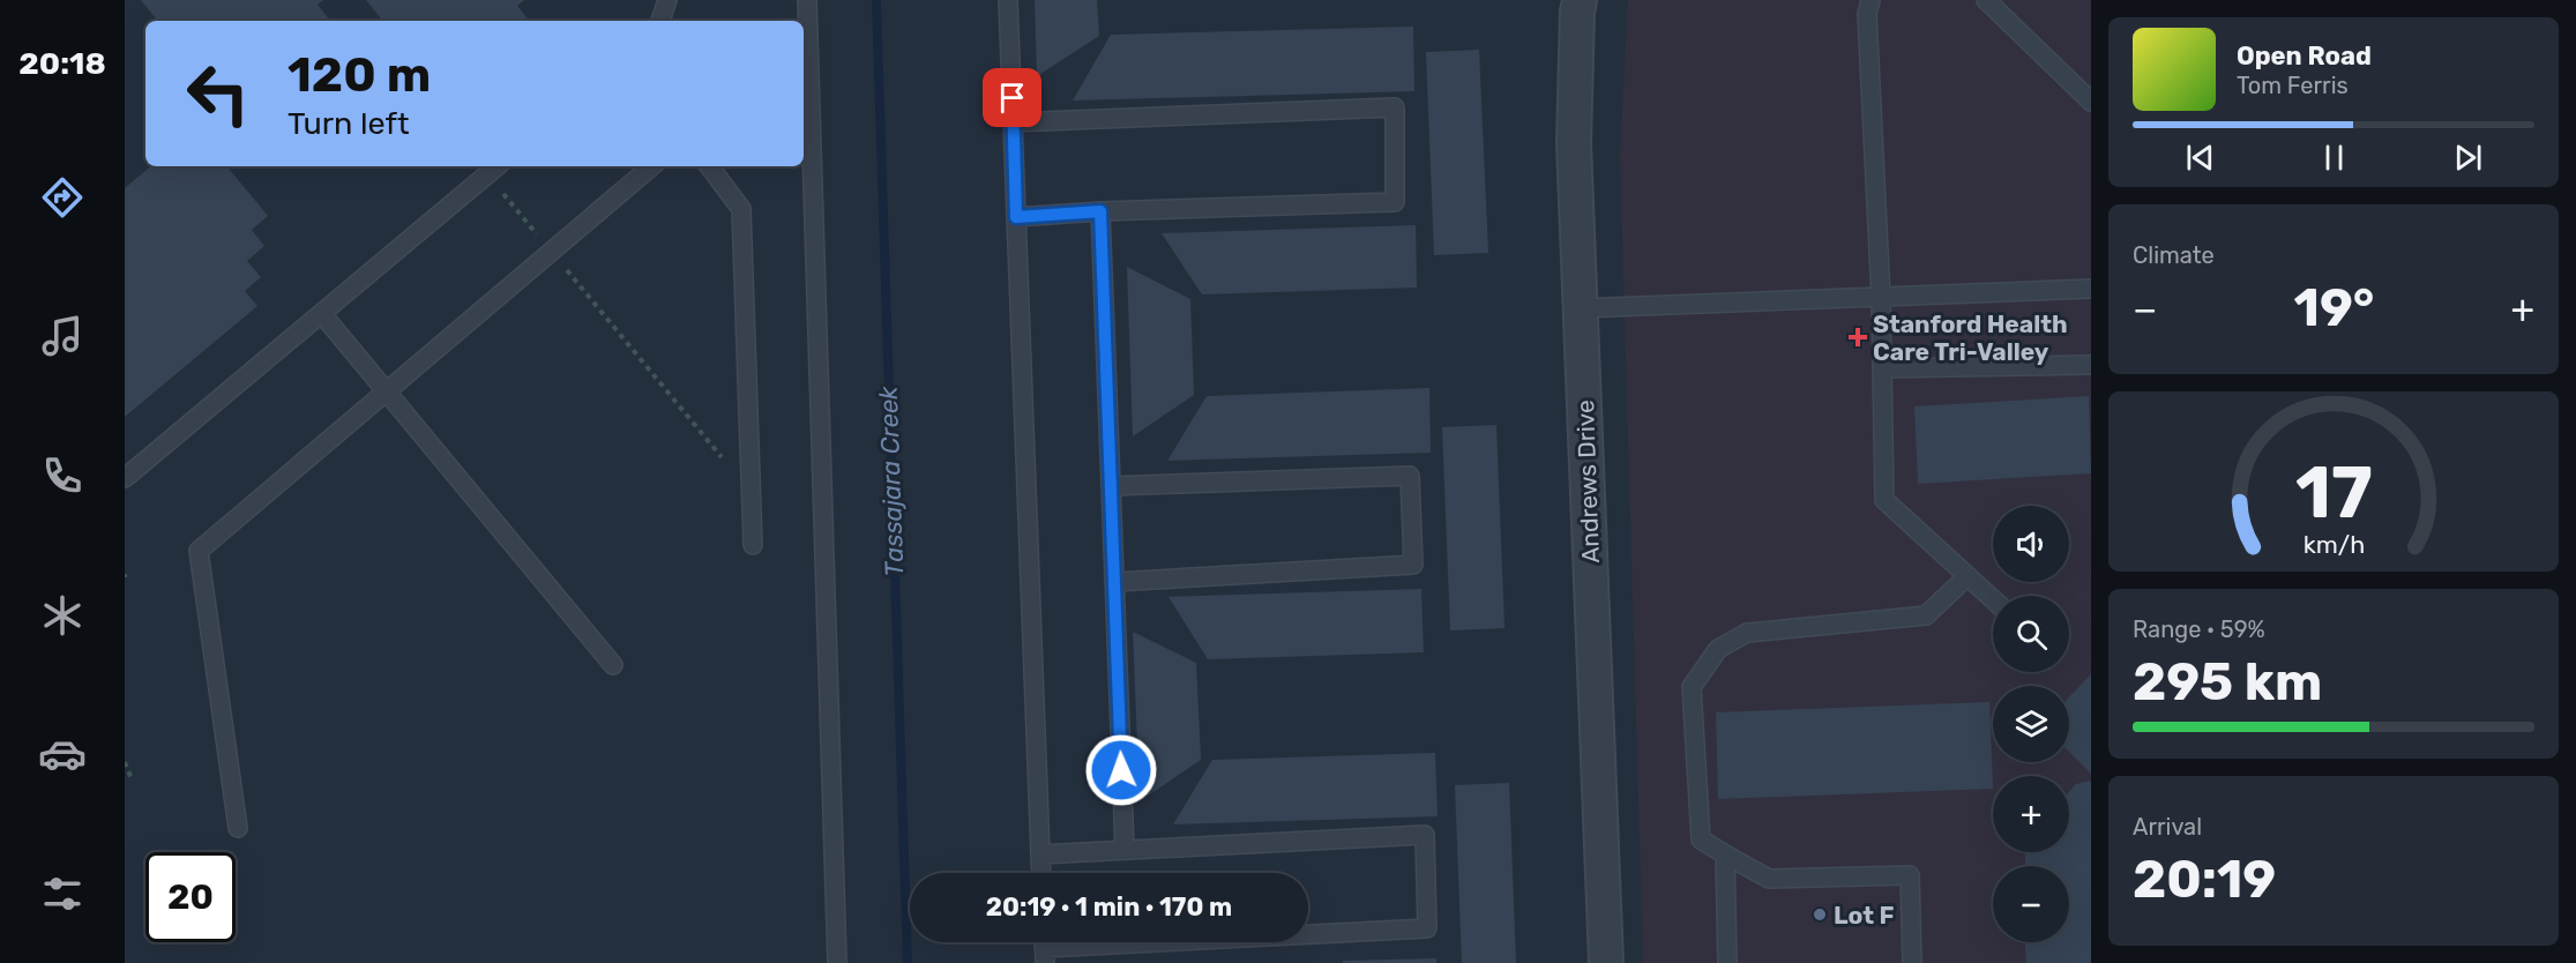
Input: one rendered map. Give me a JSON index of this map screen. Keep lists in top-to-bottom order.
{
  "streets": {
    "street": ["Andrews Drive"]
  },
  "water": ["Tassajara Creek"],
  "places": {
    "health": ["Stanford Health Care Tri-Valley"],
    "other": ["Lot F"]
  },
  "page": {
    "tabs": "20:18",
    "turn": ["120 m", "Turn left"],
    "song": ["Open Road", "Tom Ferris"],
    "tile": [
      "Climate",
      ["Range · 59%", "295 km"],
      ["Arrival", "20:19"]
    ],
    "heat": ["−", "19°", "+"],
    "map_buttons": ["+", "−"],
    "limit": "20",
    "trip": "20:19 · 1 min · 170 m",
    "gauge": ["17", "km/h"]
  }
}
